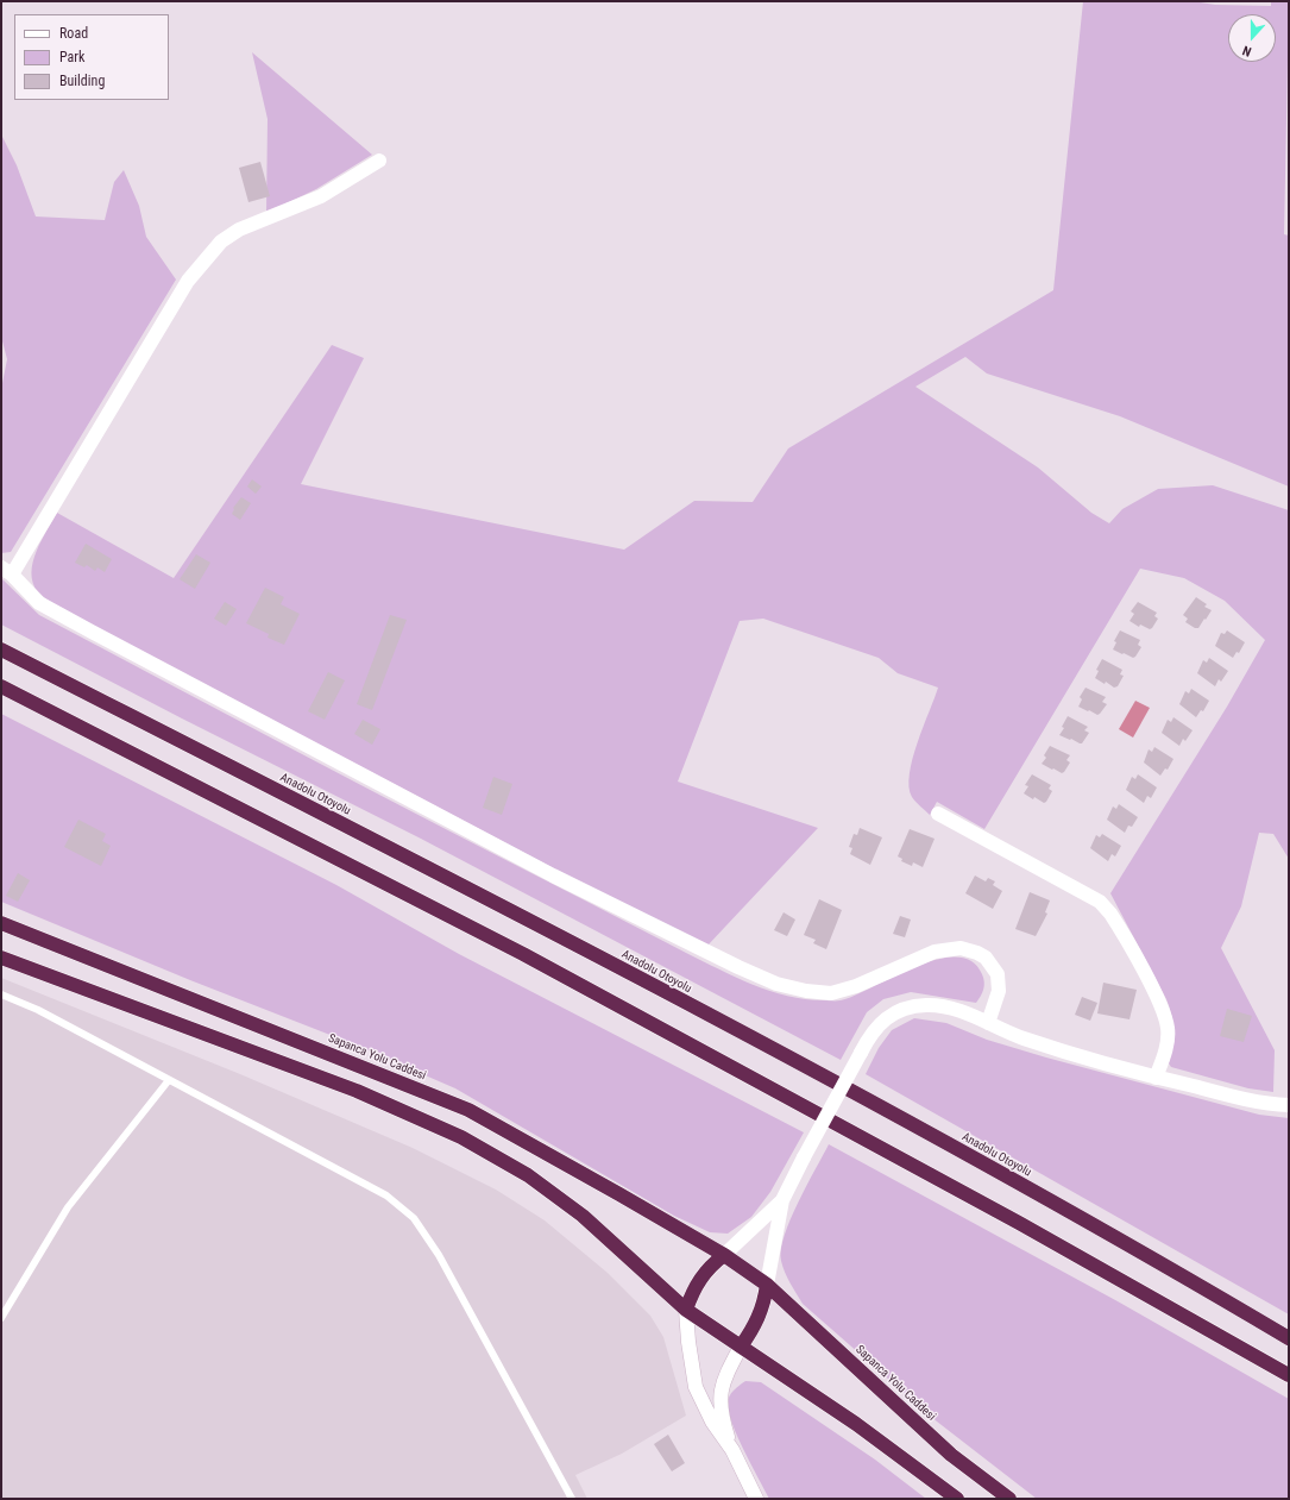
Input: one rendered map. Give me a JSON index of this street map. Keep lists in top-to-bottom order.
{
  "streets": {
    "highway": ["Anadolu Otoyolu", "Sapanca Yolu Caddesi"]
  },
  "legend": ["Road", "Park", "Building"],
  "north": "bottom"
}
